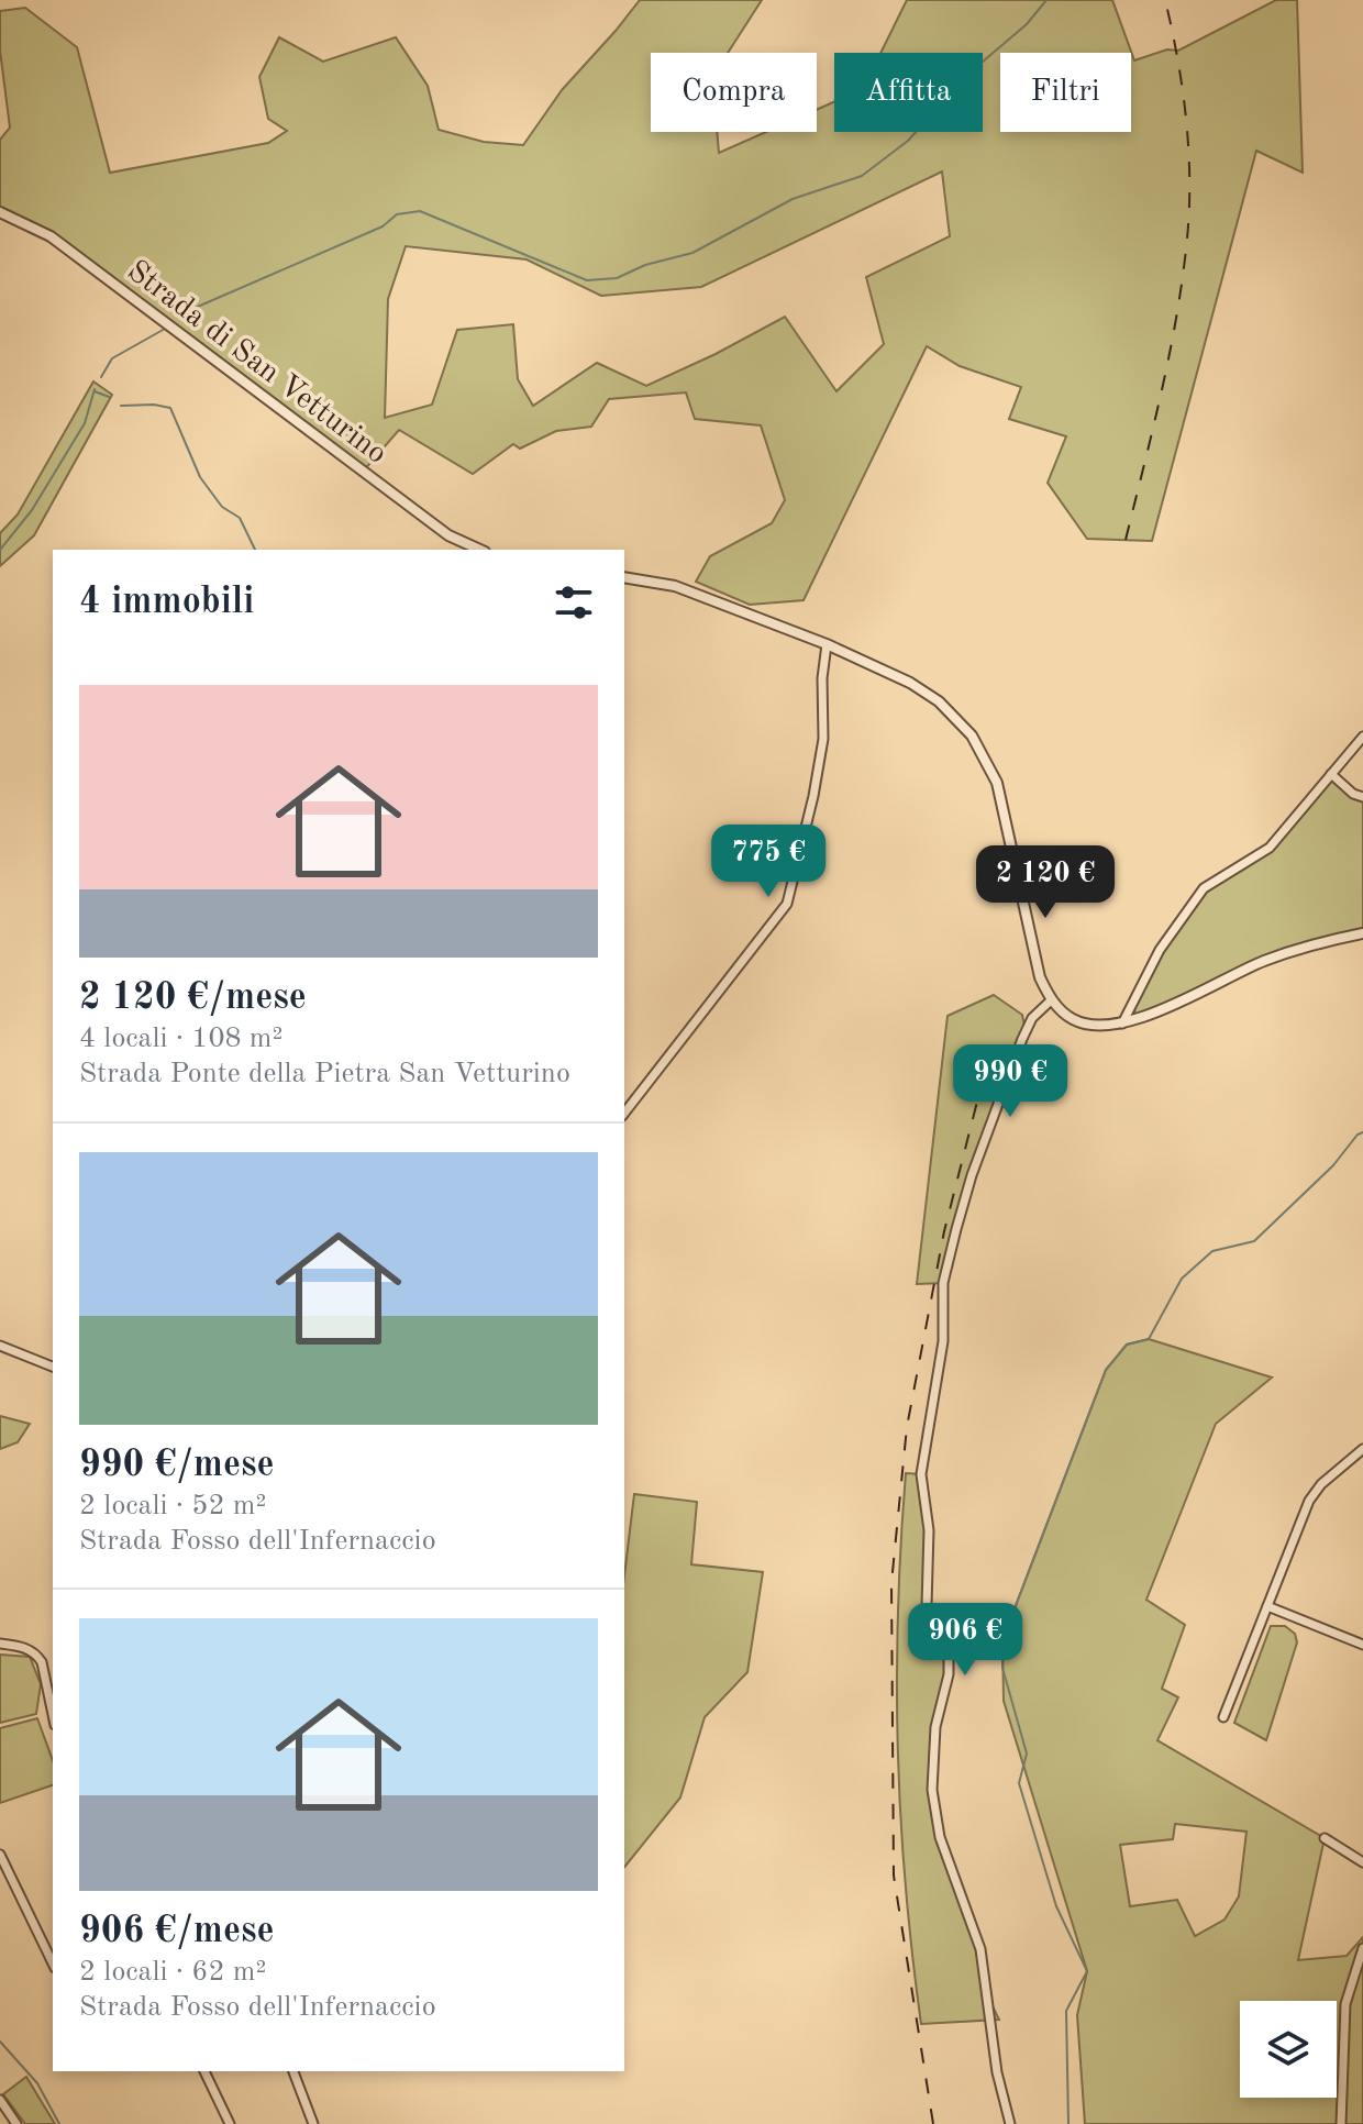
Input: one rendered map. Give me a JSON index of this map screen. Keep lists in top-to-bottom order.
{
  "streets": {
    "street": ["Strada di San Vetturino"]
  },
  "page": {
    "chip": ["Compra", "Affitta", "Filtri"],
    "heading": "4 immobili",
    "list": [
      {
        "name": "2 120 €/mese",
        "note": "4 locali · 108 m² · Strada Ponte della Pietra San Vetturino"
      },
      {
        "name": "990 €/mese",
        "note": "2 locali · 52 m² · Strada Fosso dell'Infernaccio"
      },
      {
        "name": "906 €/mese",
        "note": "2 locali · 62 m² · Strada Fosso dell'Infernaccio"
      }
    ],
    "price": [
      "775 €",
      "2 120 €",
      "990 €",
      "906 €"
    ]
  }
}
